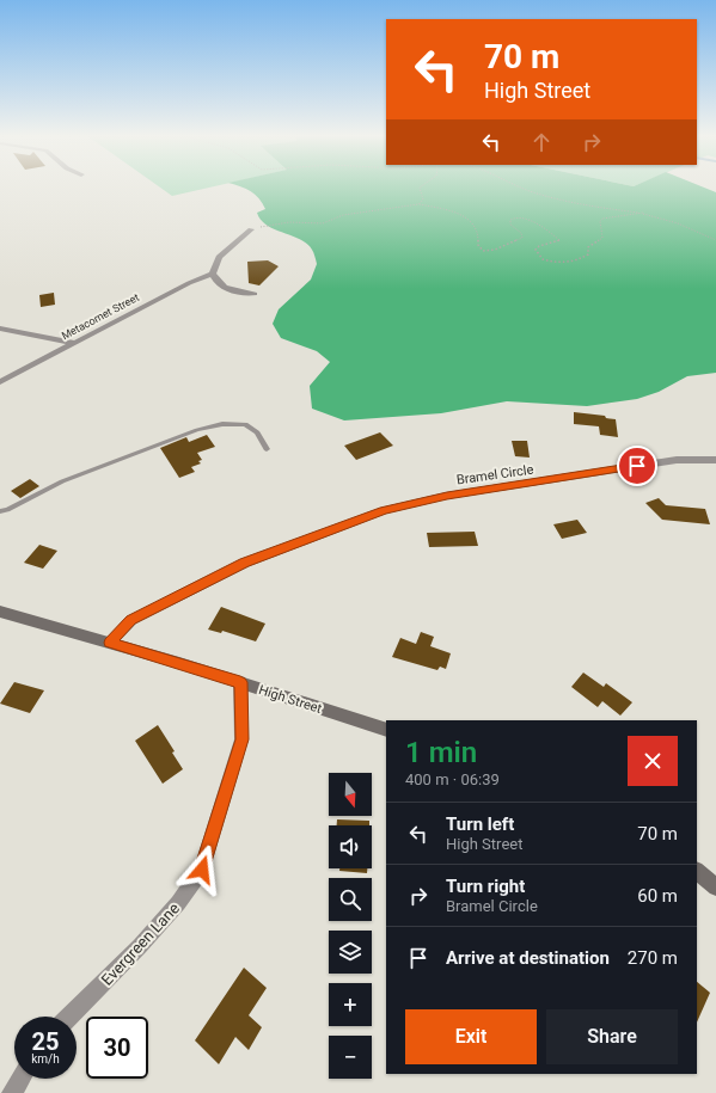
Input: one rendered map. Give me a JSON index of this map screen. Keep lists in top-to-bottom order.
{
  "streets": {
    "street": [
      "Metacomet Street",
      "Bramel Circle",
      "High Street",
      "Evergreen Lane"
    ]
  },
  "crossings": [
    ["Bramel Circle", "High Street"],
    ["High Street", "Evergreen Lane"]
  ],
  "north": "bottom",
  "page": {
    "turn": ["70 m", "High Street"],
    "heading": ["1 min", "400 m · 06:39"],
    "map_buttons": ["+", "−"],
    "list": [
      {
        "name": "Turn left",
        "note": "High Street",
        "value": "70 m"
      },
      {
        "name": "Turn right",
        "note": "Bramel Circle",
        "value": "60 m"
      },
      {
        "name": "Arrive at destination",
        "value": "270 m"
      }
    ],
    "buttons": ["Exit", "Share"],
    "speed": "25 km/h",
    "limit": "30"
  }
}
